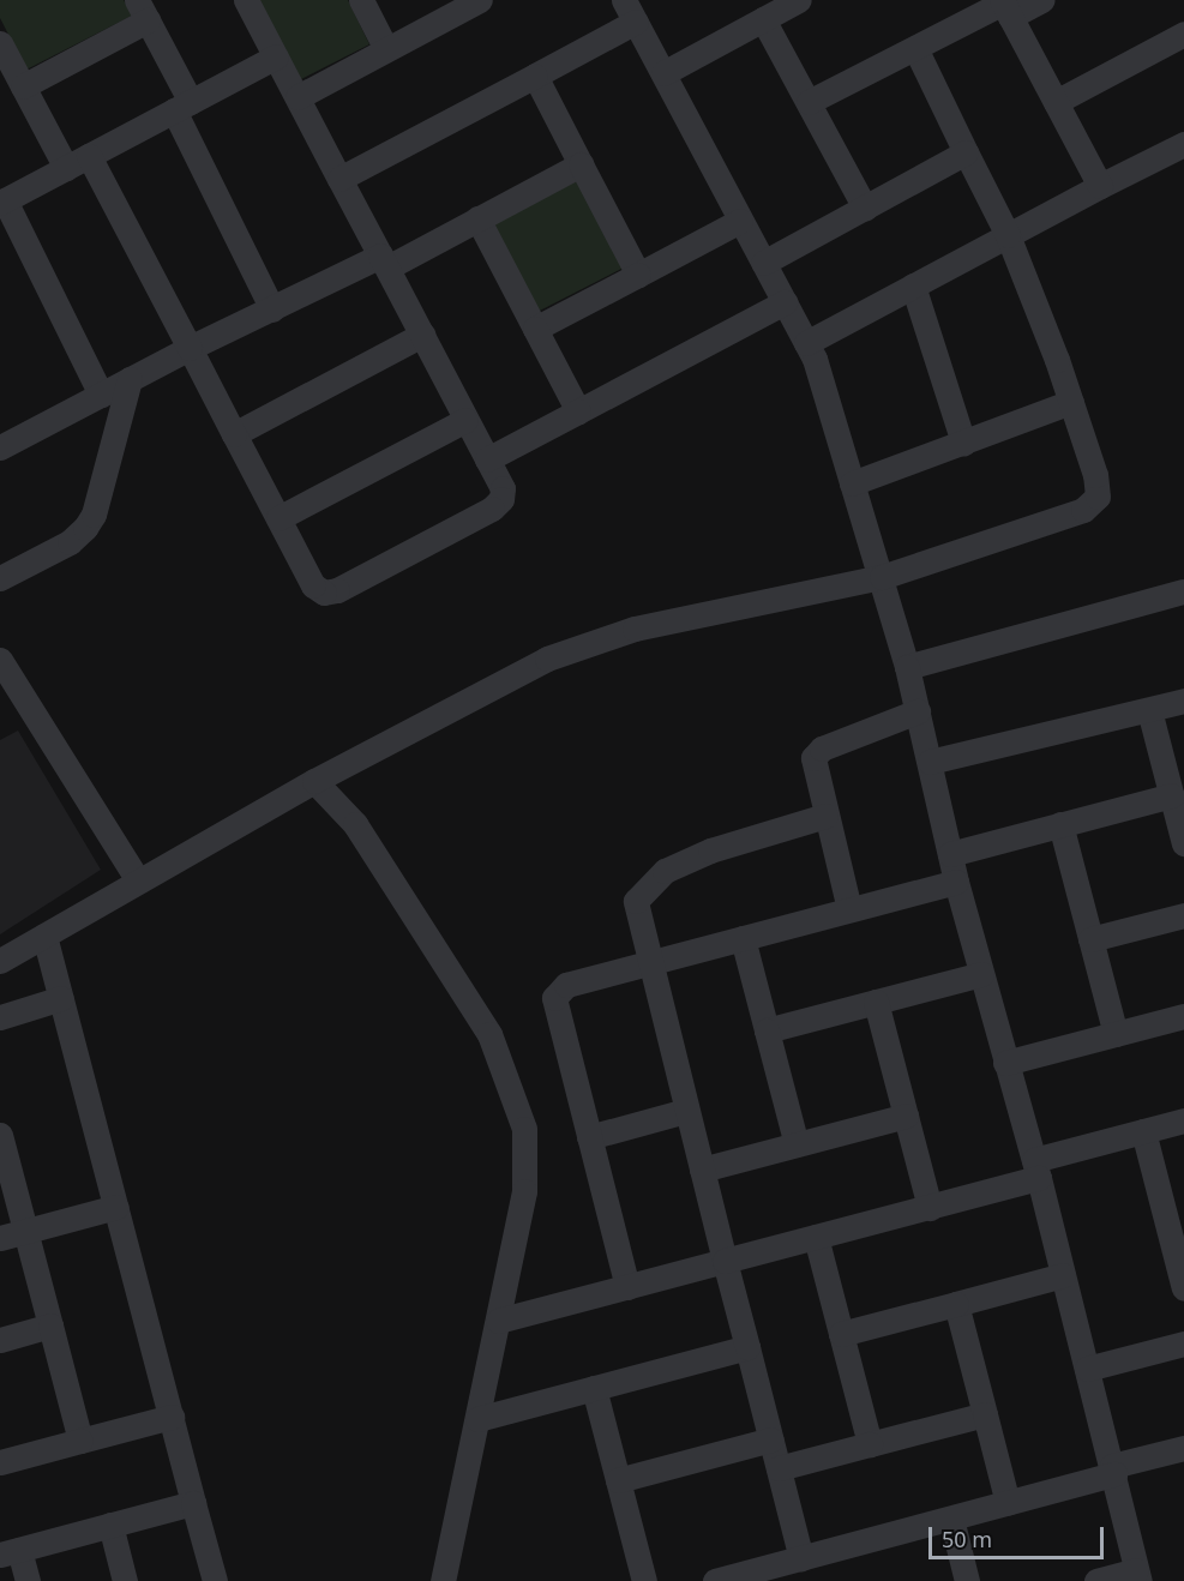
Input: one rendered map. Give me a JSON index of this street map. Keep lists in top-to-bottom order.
{
  "scale_bar": "50 m"
}
